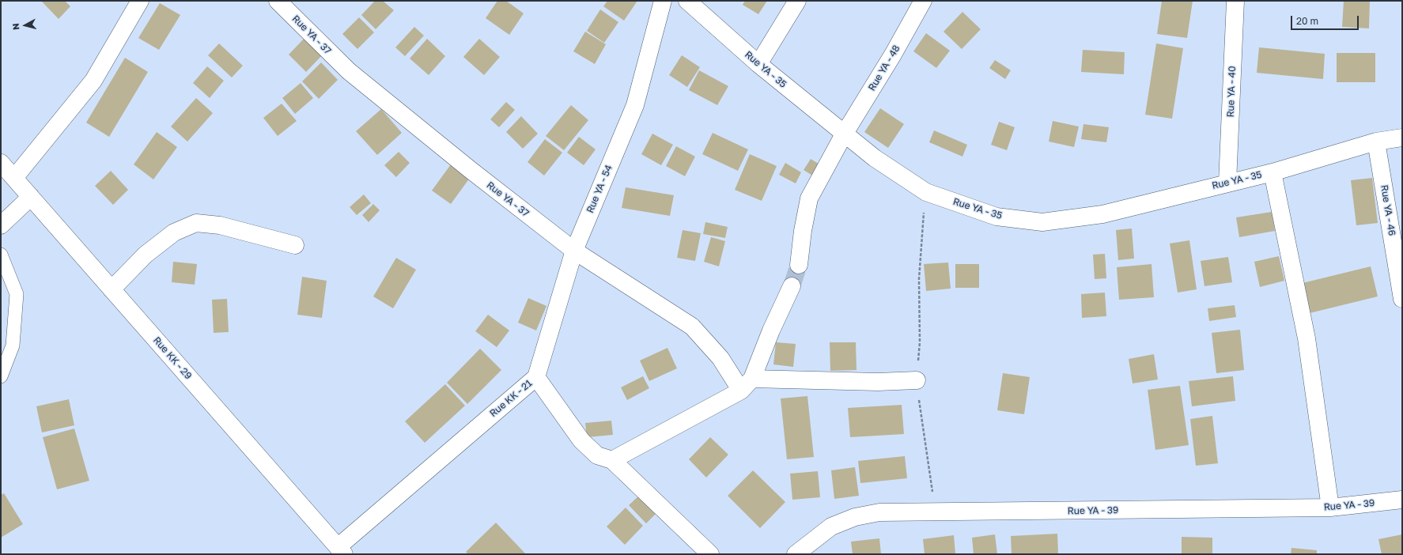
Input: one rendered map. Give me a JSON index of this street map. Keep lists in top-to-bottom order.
{
  "streets": {
    "street": [
      "Rue YA - 37",
      "Rue YA - 48",
      "Rue YA - 35",
      "Rue YA - 40",
      "Rue YA - 54",
      "Rue YA - 46",
      "Rue KK - 29",
      "Rue KK - 21",
      "Rue YA - 39"
    ]
  },
  "crossings": [
    ["Rue YA - 37", "Rue YA - 54"],
    ["Rue YA - 48", "Rue YA - 35"],
    ["Rue YA - 35", "Rue YA - 40"],
    ["Rue YA - 35", "Rue YA - 46"],
    ["Rue YA - 54", "Rue KK - 21"],
    ["Rue KK - 29", "Rue KK - 21"]
  ],
  "scale_bar": "20 m",
  "north": "left"
}
